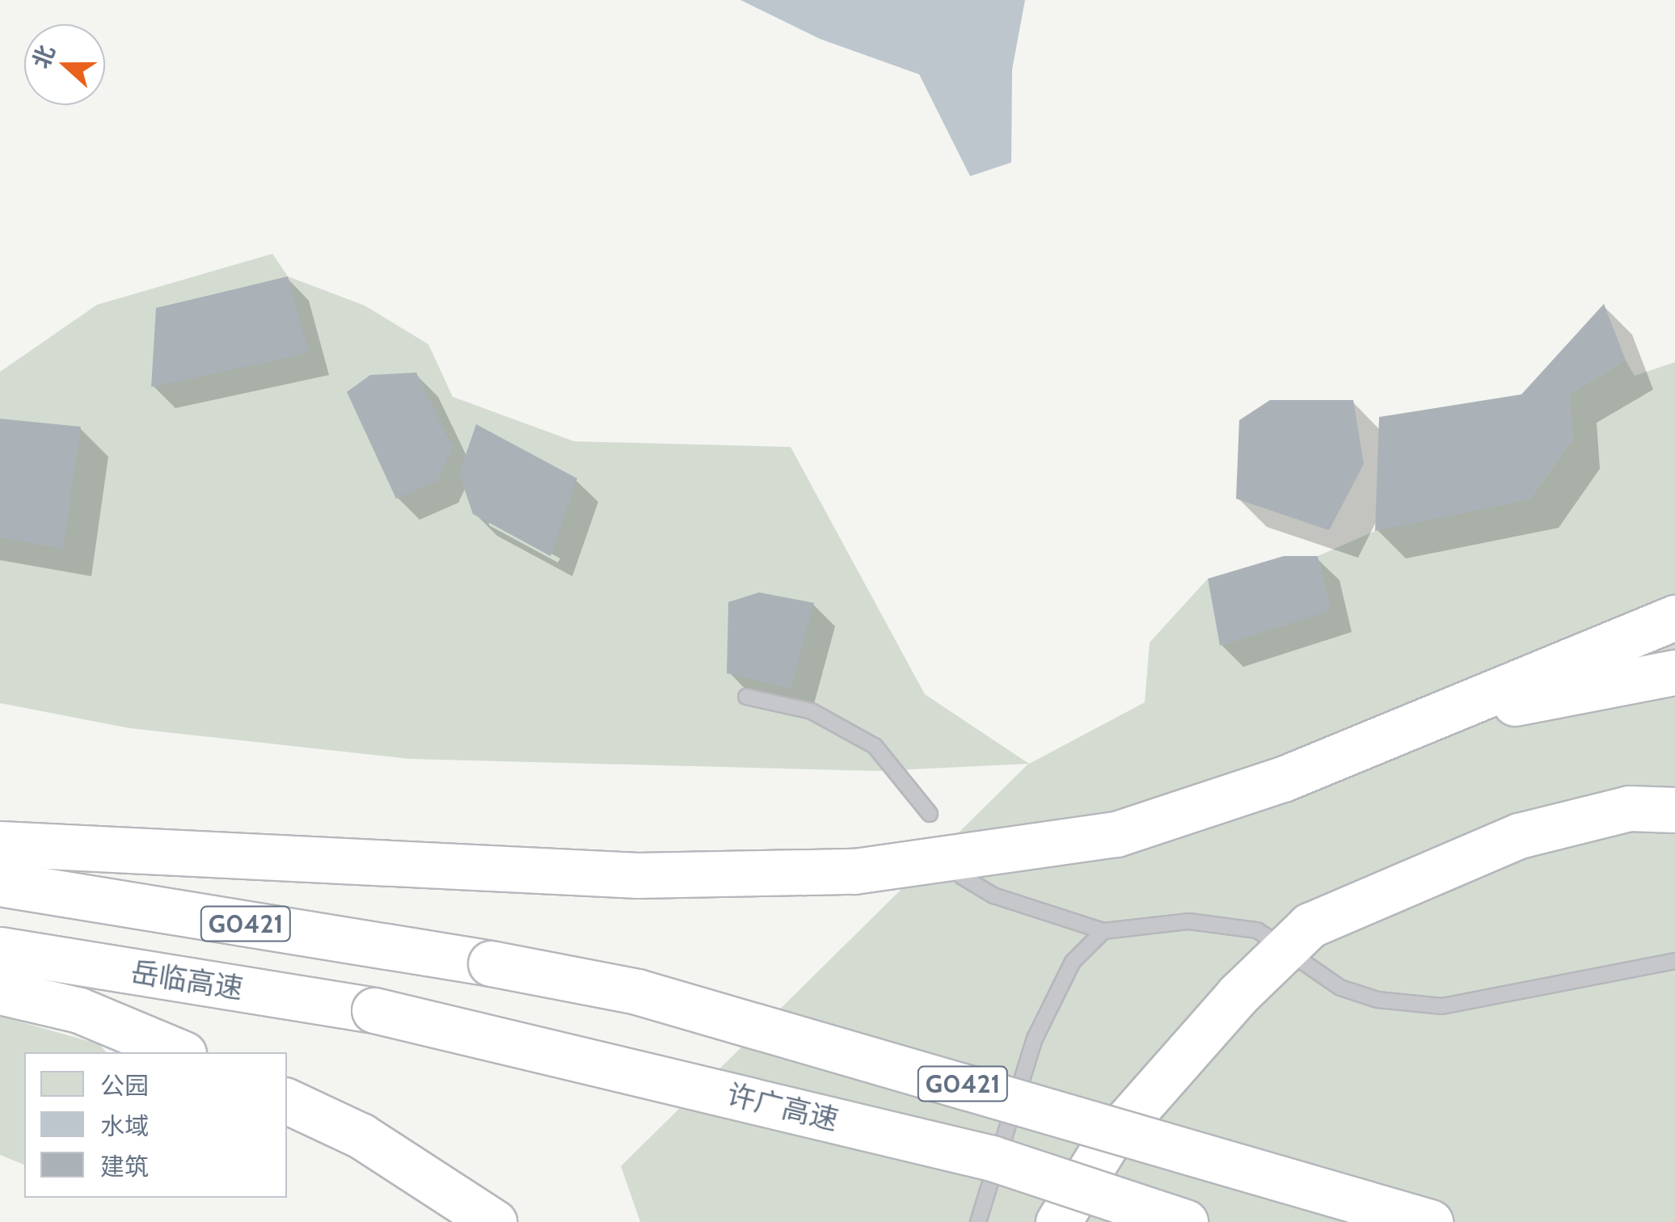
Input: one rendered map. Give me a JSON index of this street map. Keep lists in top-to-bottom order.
{
  "streets": {
    "highway": ["G0421", "岳临高速", "许广高速"]
  },
  "crossings": [
    ["岳临高速", "许广高速"]
  ],
  "legend": ["公园", "水域", "建筑"],
  "north": "left"
}
